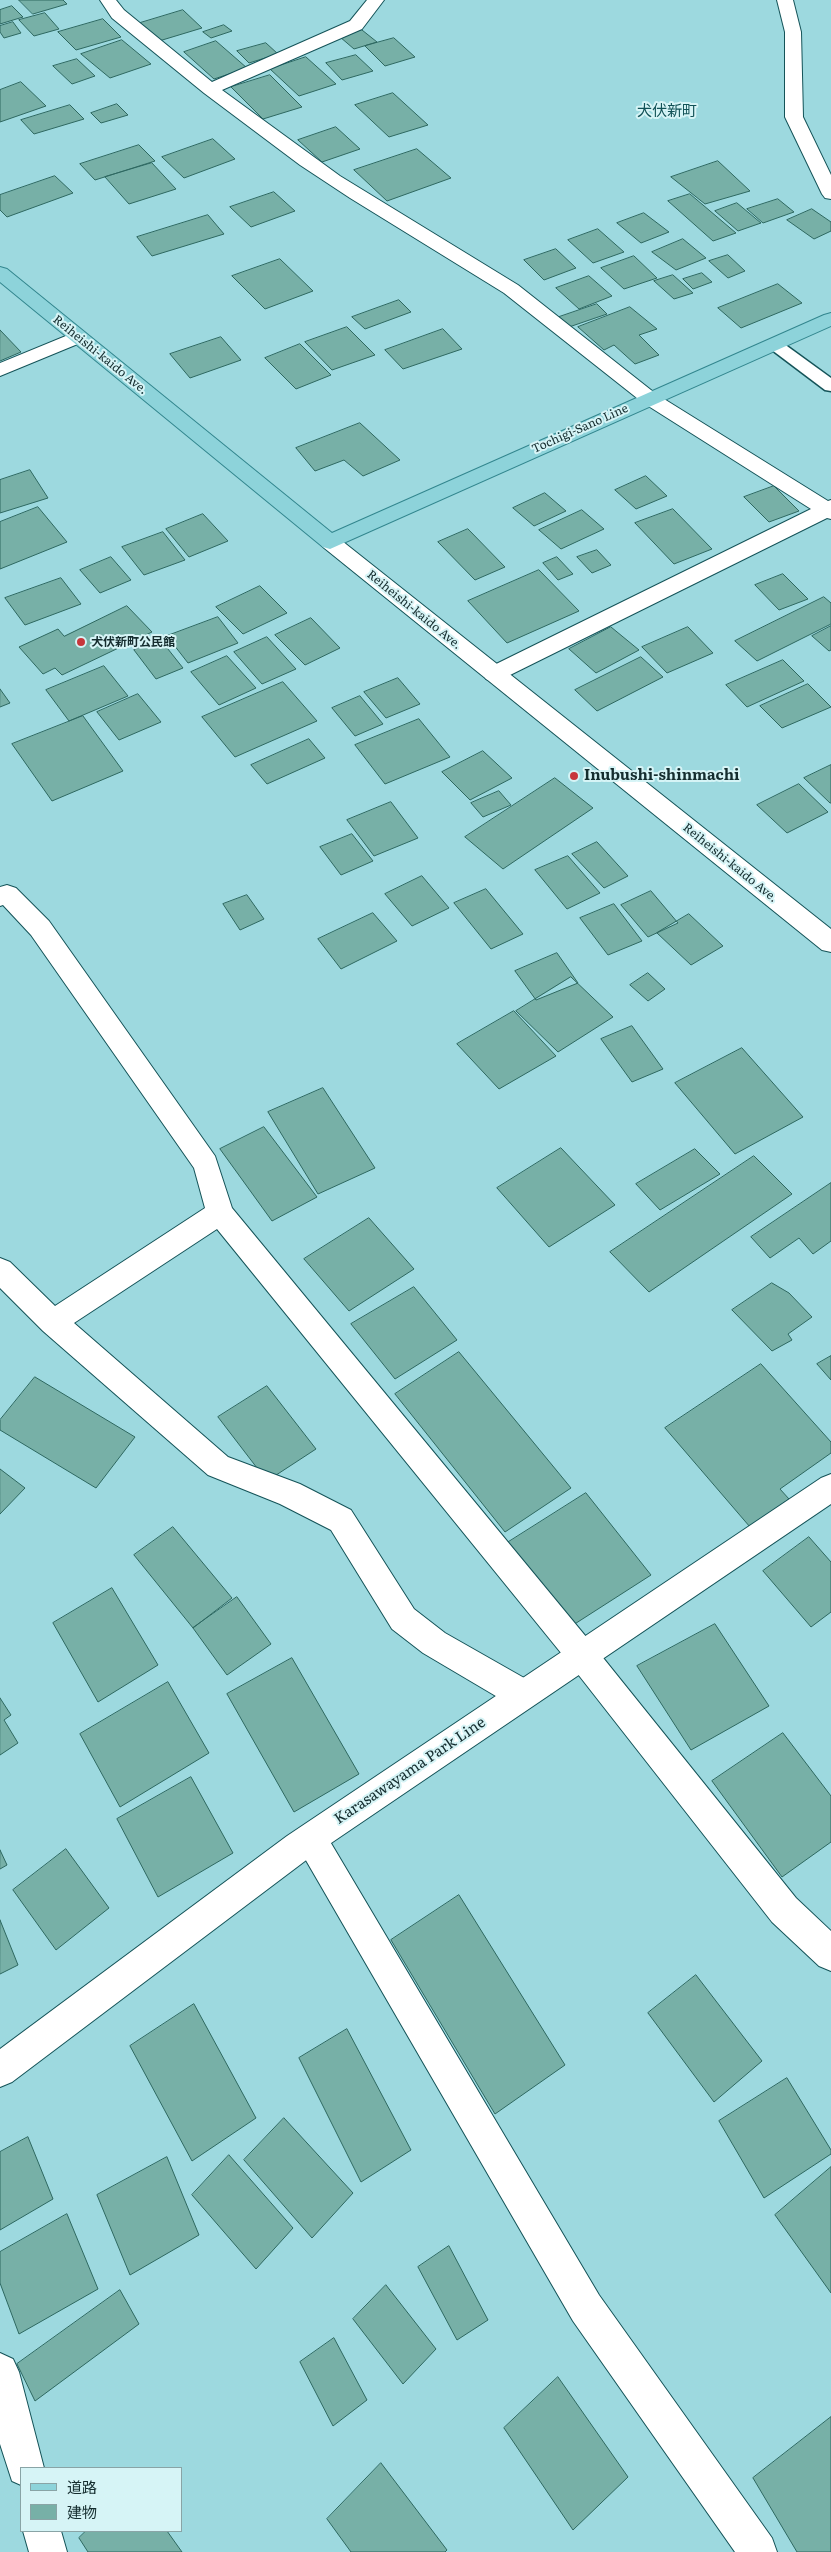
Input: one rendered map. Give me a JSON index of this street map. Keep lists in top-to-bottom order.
{
  "streets": {
    "main road": ["Reiheishi-kaido Ave.", "Tochigi-Sano Line"],
    "street": ["Karasawayama Park Line"]
  },
  "crossings": [
    ["Reiheishi-kaido Ave.", "Tochigi-Sano Line"]
  ],
  "districts": ["犬伏新町"],
  "places": ["犬伏新町公民館", "Inubushi-shinmachi"],
  "legend": ["道路", "建物"]
}
